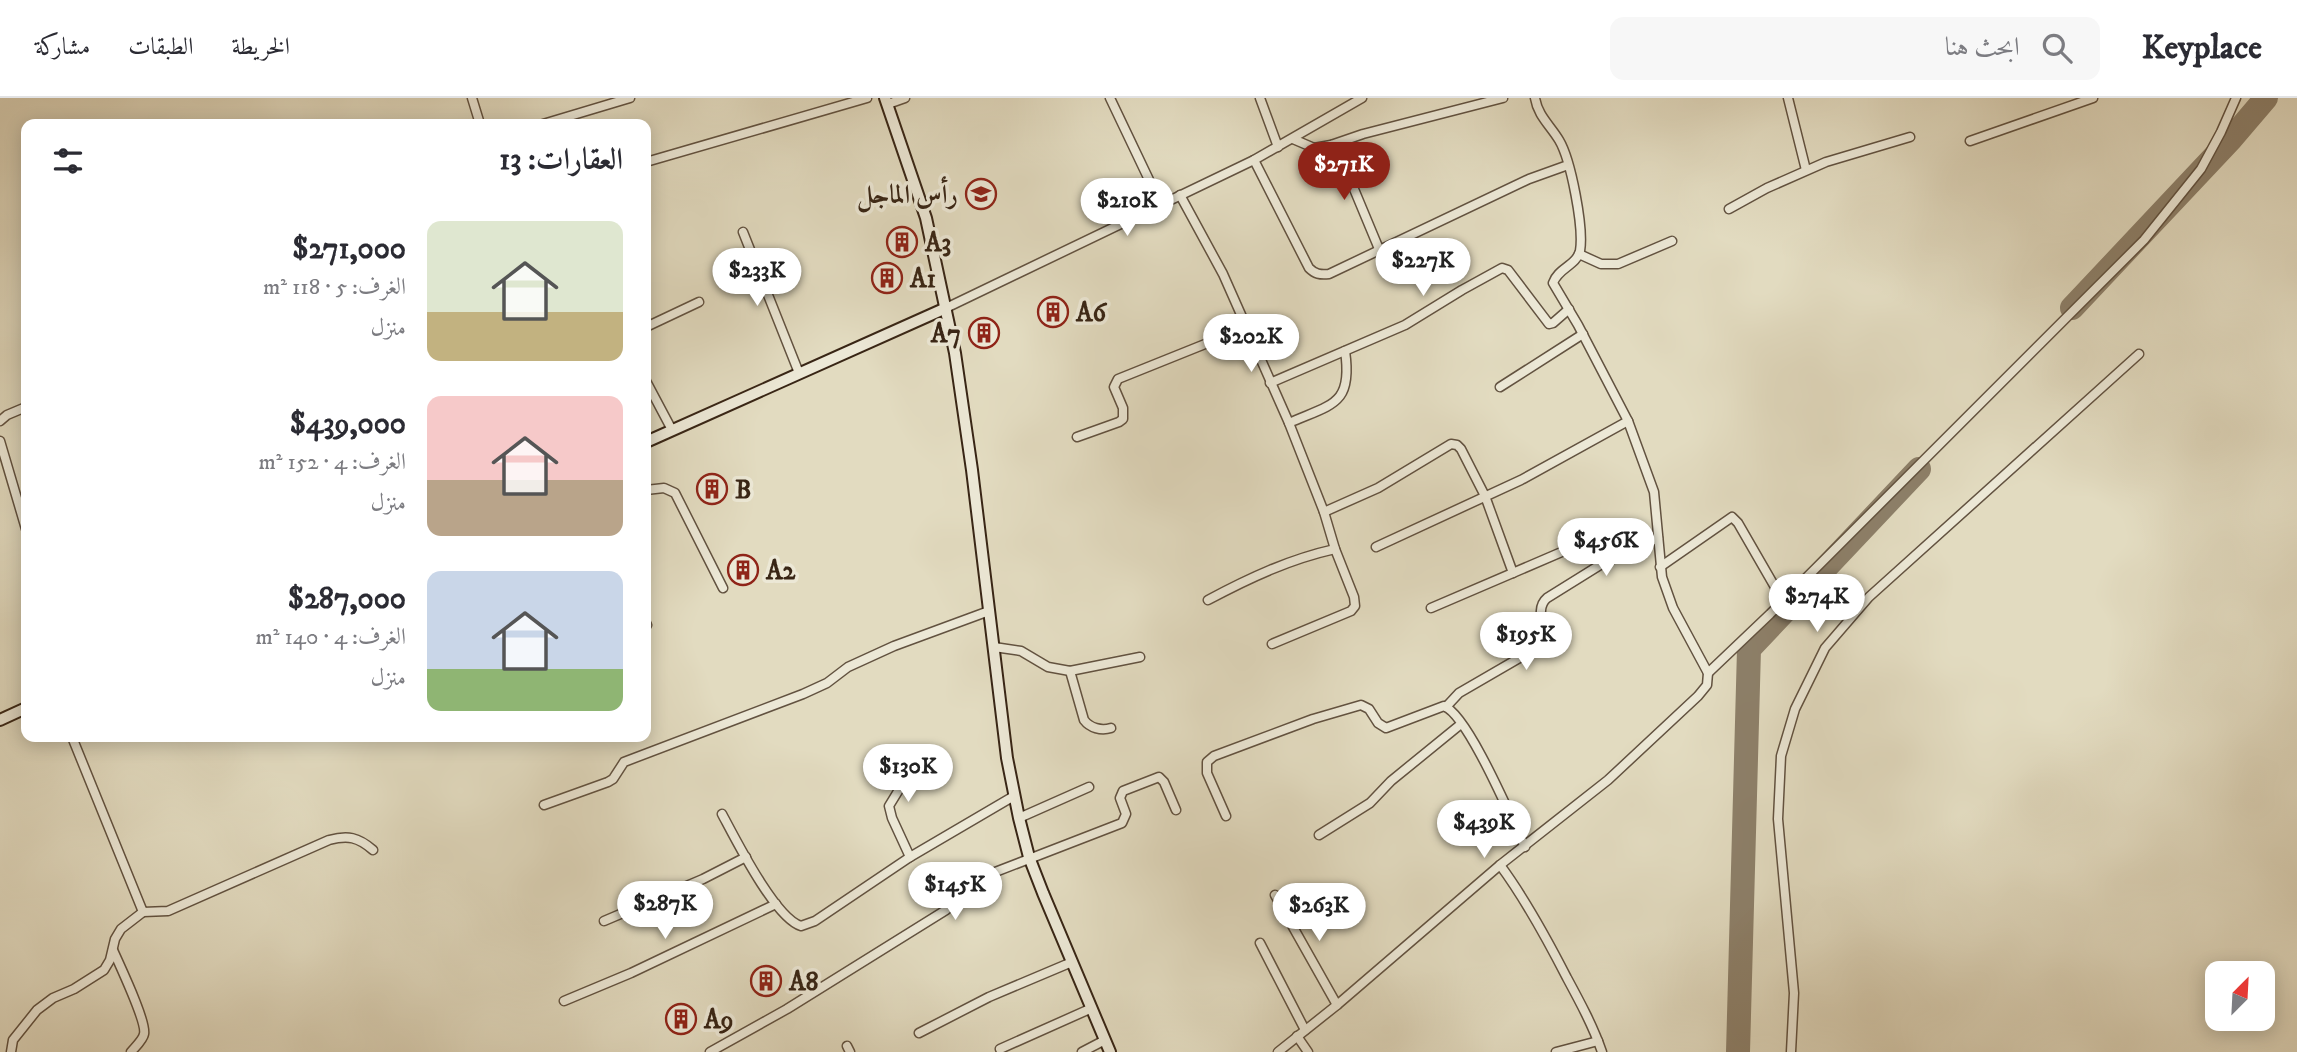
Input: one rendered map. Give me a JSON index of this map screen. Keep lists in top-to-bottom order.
{
  "places": {
    "school or university": ["رأس الماجل"],
    "building": [
      "A3",
      "A1",
      "A6",
      "A7",
      "B",
      "A2",
      "A8",
      "A9"
    ]
  },
  "north": "top right",
  "page": {
    "header": "Keyplace",
    "search": "ابحث هنا",
    "nav": ["الخريطة", "الطبقات", "مشاركة"],
    "heading": "العقارات: 13",
    "price": [
      "$271K",
      "$210K",
      "$227K",
      "$233K",
      "$202K",
      "$456K",
      "$274K",
      "$195K",
      "$130K",
      "$439K",
      "$145K",
      "$287K",
      "$263K"
    ],
    "list": [
      {
        "name": "$271,000",
        "note": "الغرف: 5 · 118 m² · منزل"
      },
      {
        "name": "$439,000",
        "note": "الغرف: 4 · 152 m² · منزل"
      },
      {
        "name": "$287,000",
        "note": "الغرف: 4 · 140 m² · منزل"
      }
    ]
  }
}
